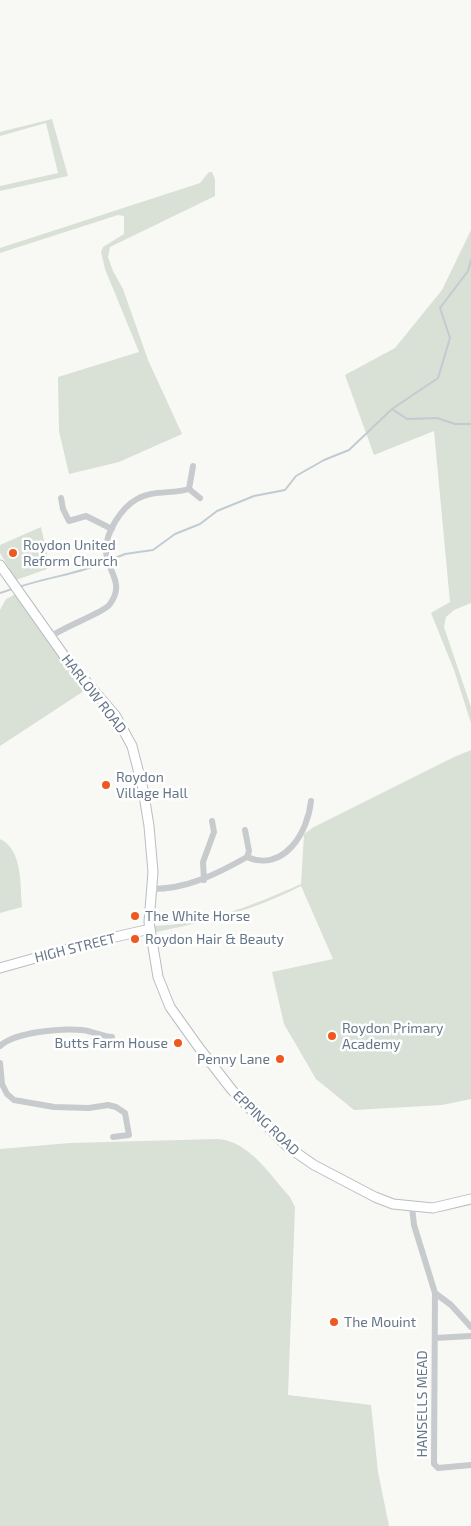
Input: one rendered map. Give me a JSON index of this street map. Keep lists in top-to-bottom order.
{
  "streets": {
    "main road": ["HARLOW ROAD", "HIGH STREET", "EPPING ROAD"],
    "street": ["HANSELLS MEAD"]
  },
  "crossings": [
    ["HARLOW ROAD", "HIGH STREET"],
    ["HARLOW ROAD", "EPPING ROAD"],
    ["HIGH STREET", "EPPING ROAD"],
    ["EPPING ROAD", "HANSELLS MEAD"]
  ],
  "places": [
    "Roydon United Reform Church",
    "Roydon Village Hall",
    "The White Horse",
    "Roydon Hair & Beauty",
    "Roydon Primary Academy",
    "Butts Farm House",
    "Penny Lane",
    "The Mouint"
  ]
}
